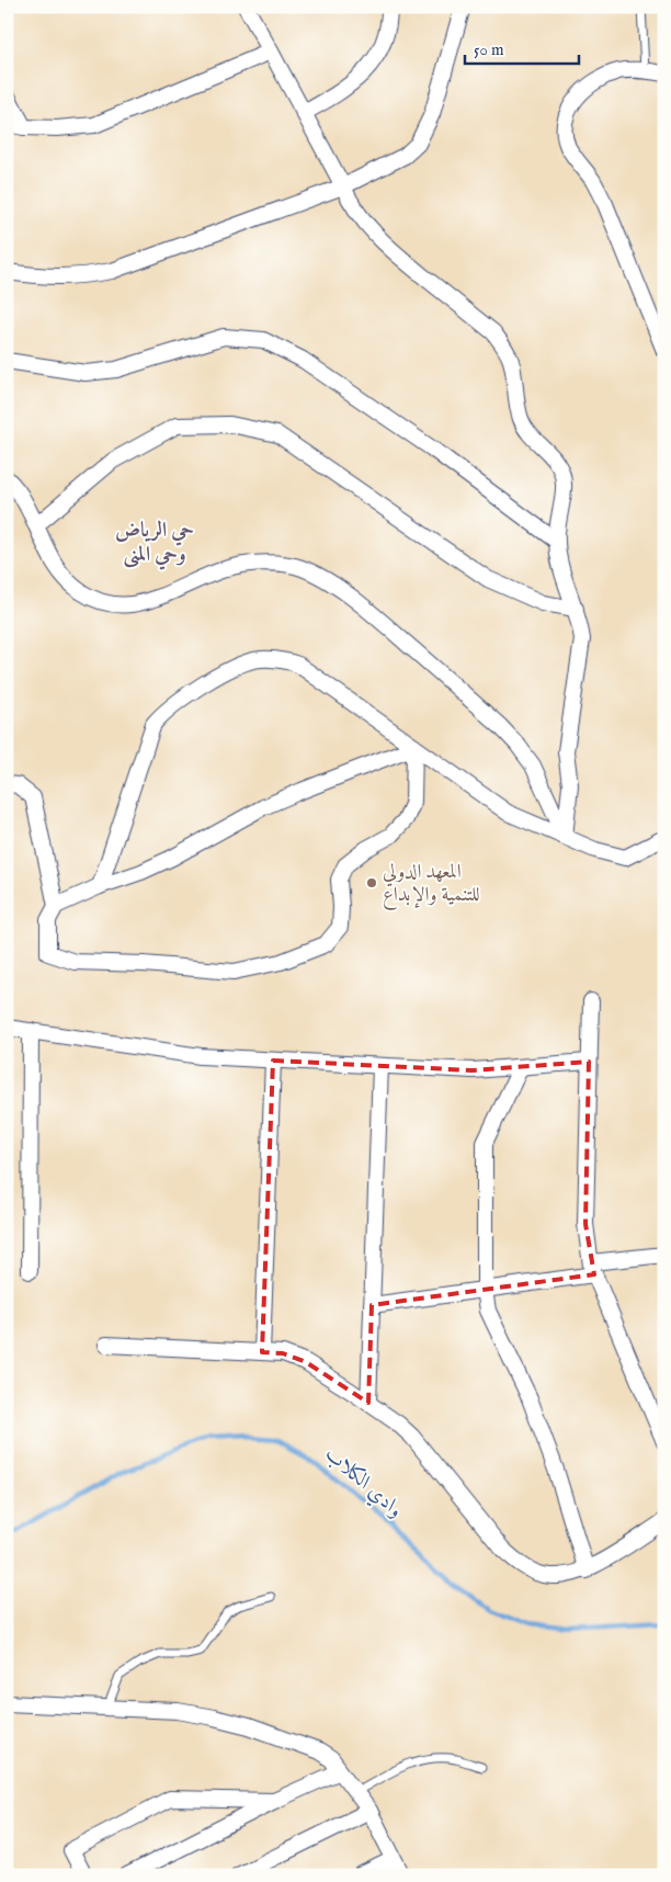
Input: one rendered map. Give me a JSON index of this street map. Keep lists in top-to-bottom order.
{
  "districts": ["حي الرياض وحي المنى"],
  "water": ["وادي الكلاب"],
  "places": ["المعهد الدولي للتنمية والإبداع"],
  "scale_bar": "50 m"
}
